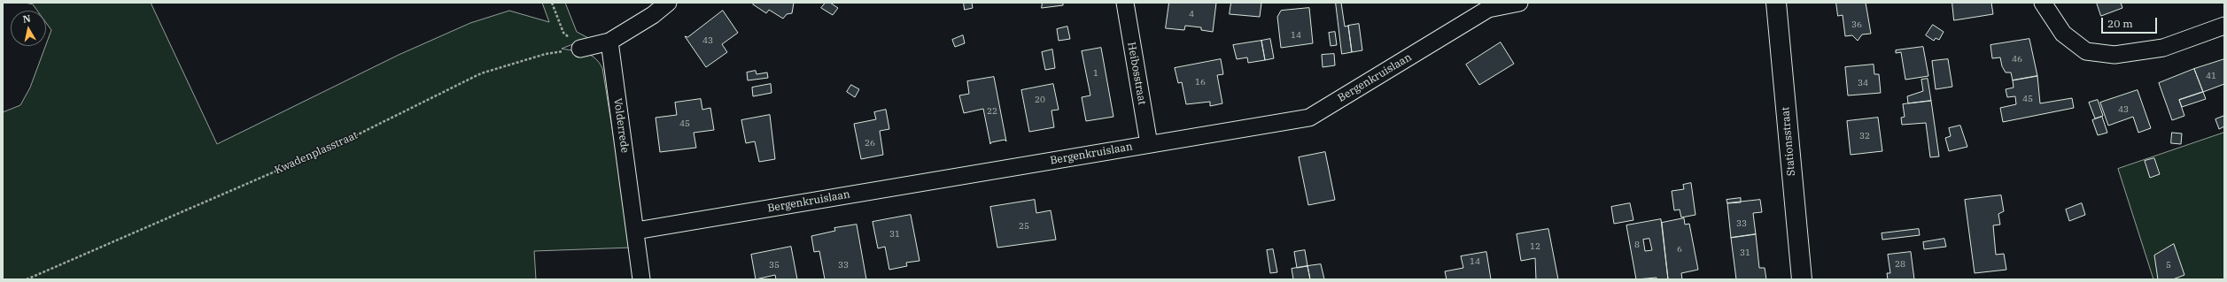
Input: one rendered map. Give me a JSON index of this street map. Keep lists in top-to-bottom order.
{
  "streets": {
    "street": [
      "Heibosstraat",
      "Bergenkruislaan",
      "Volderrede",
      "Stationsstraat"
    ],
    "path": ["Kwadenplasstraat"]
  },
  "crossings": [
    ["Heibosstraat", "Bergenkruislaan"],
    ["Bergenkruislaan", "Volderrede"]
  ],
  "house_numbers": [
    "4",
    "36",
    "14",
    "43",
    "46",
    "1",
    "41",
    "16",
    "34",
    "45",
    "20",
    "43",
    "22",
    "45",
    "32",
    "26",
    "33",
    "25",
    "31",
    "8",
    "12",
    "6",
    "31",
    "14",
    "28",
    "35",
    "33",
    "5"
  ],
  "scale_bar": "20 m",
  "north": "top"
}
